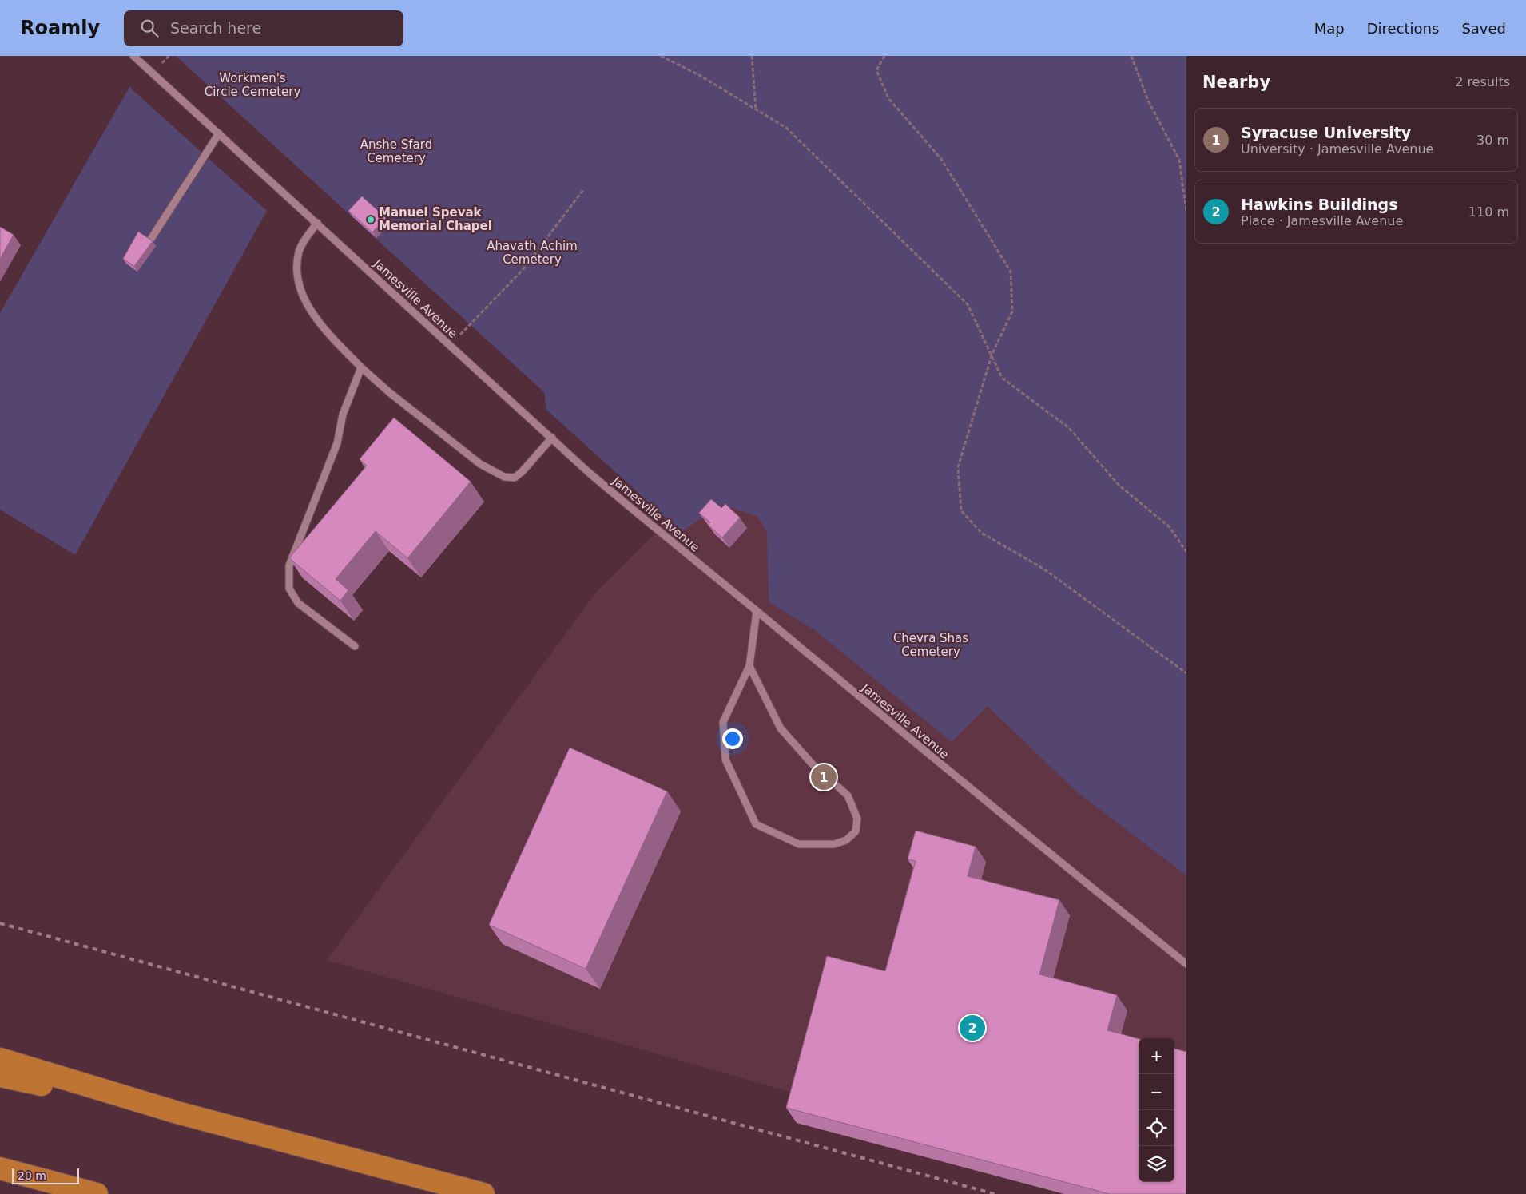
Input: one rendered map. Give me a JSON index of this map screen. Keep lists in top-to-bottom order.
{
  "streets": {
    "street": ["Jamesville Avenue"]
  },
  "parks": [
    "Workmen's Circle Cemetery",
    "Anshe Sfard Cemetery",
    "Ahavath Achim Cemetery",
    "Chevra Shas Cemetery"
  ],
  "places": ["Manuel Spevak Memorial Chapel"],
  "scale_bar": "20 m",
  "page": {
    "header": "Roamly",
    "search": "Search here",
    "nav": ["Map", "Directions", "Saved"],
    "heading": ["Nearby", "2 results"],
    "list": [
      {
        "mark": "1",
        "name": "Syracuse University",
        "note": "University · Jamesville Avenue",
        "value": "30 m"
      },
      {
        "mark": "2",
        "name": "Hawkins Buildings",
        "note": "Place · Jamesville Avenue",
        "value": "110 m"
      }
    ],
    "pins": ["1", "2"],
    "map_buttons": ["+", "−"],
    "scale": "20 m"
  }
}
